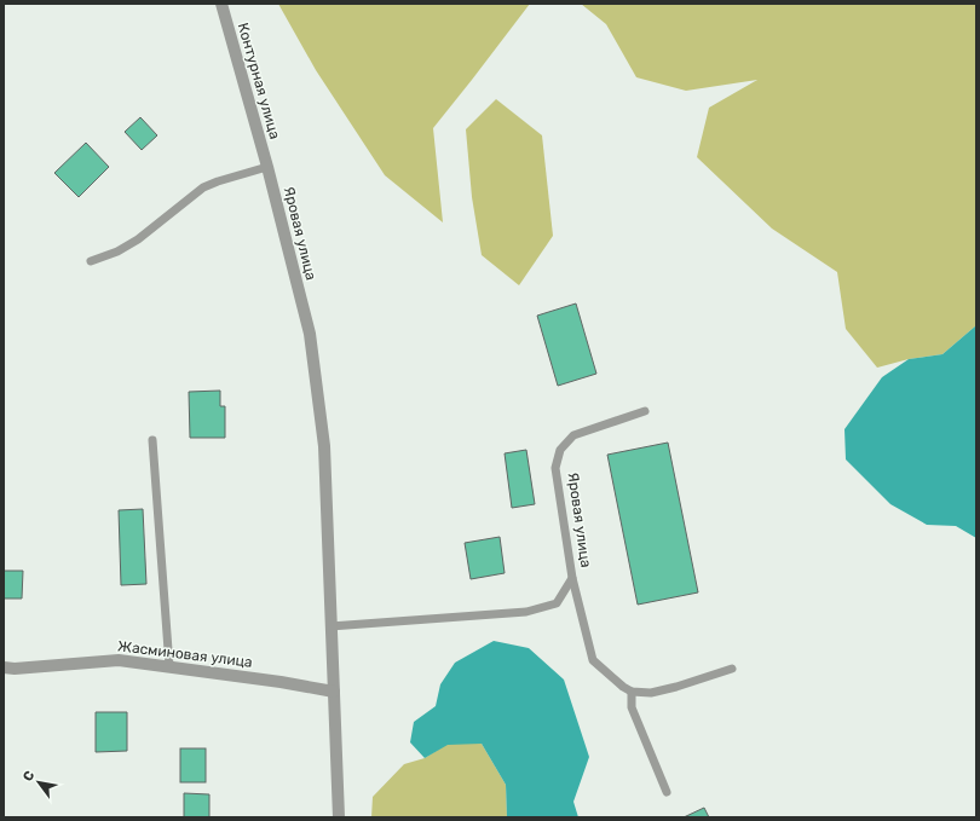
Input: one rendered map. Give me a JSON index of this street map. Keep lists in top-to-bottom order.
{
  "streets": {
    "street": ["Контурная улица", "Яровая улица", "Жасминовая улица"]
  },
  "crossings": [
    ["Контурная улица", "Яровая улица"],
    ["Яровая улица", "Жасминовая улица"]
  ],
  "north": "top left"
}
